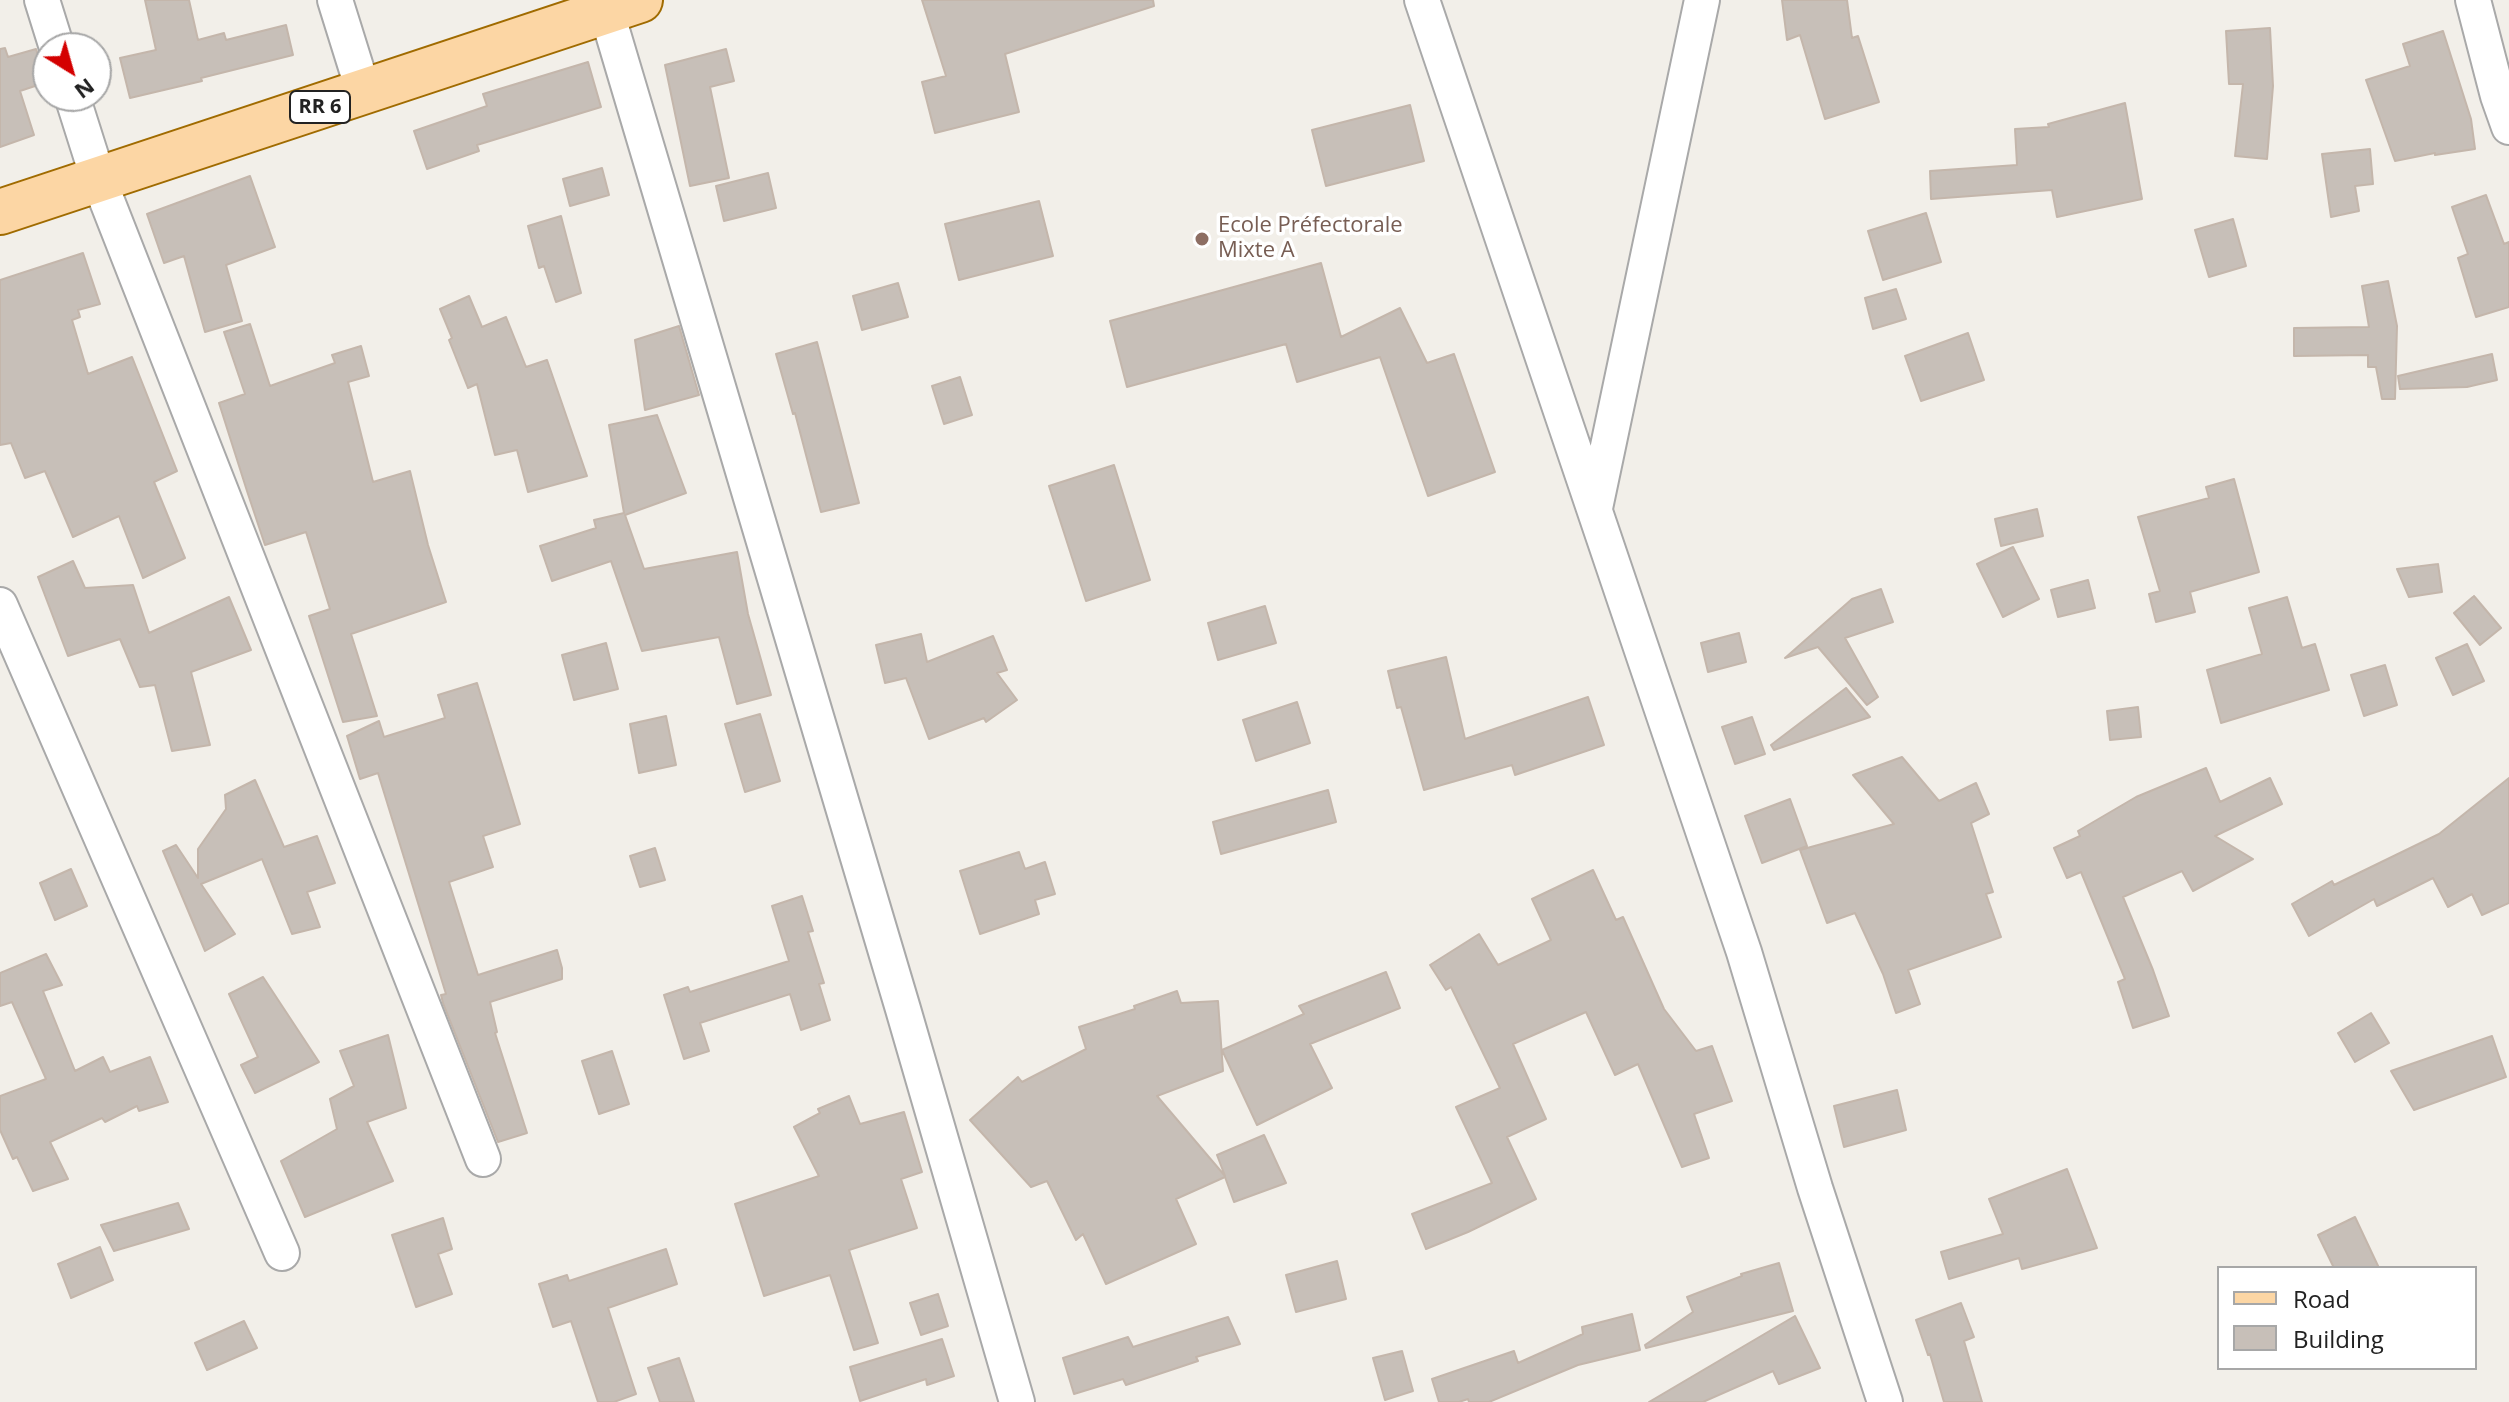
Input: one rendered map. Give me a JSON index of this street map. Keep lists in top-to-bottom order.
{
  "streets": {
    "main road": ["RR 6"]
  },
  "places": ["Ecole Préfectorale Mixte A"],
  "legend": ["Road", "Building"],
  "north": "bottom right"
}
